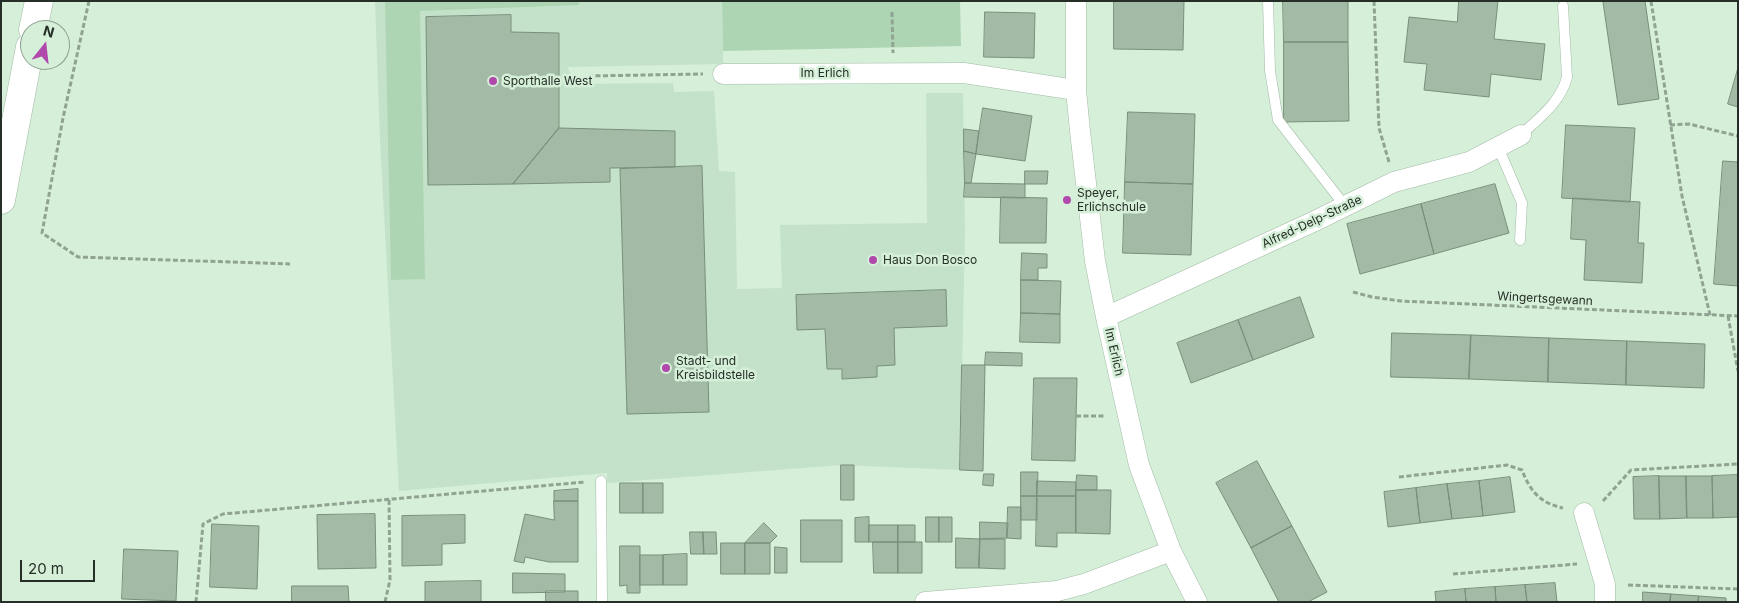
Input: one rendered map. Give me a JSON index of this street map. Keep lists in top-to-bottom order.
{
  "streets": {
    "street": ["Im Erlich", "Alfred-Delp-Straße"],
    "path": ["Wingertsgewann"]
  },
  "crossings": [
    ["Im Erlich", "Alfred-Delp-Straße"]
  ],
  "places": [
    "Sporthalle West",
    "Speyer, Erlichschule",
    "Haus Don Bosco",
    "Stadt- und Kreisbildstelle"
  ],
  "scale_bar": "20 m",
  "north": "top"
}
